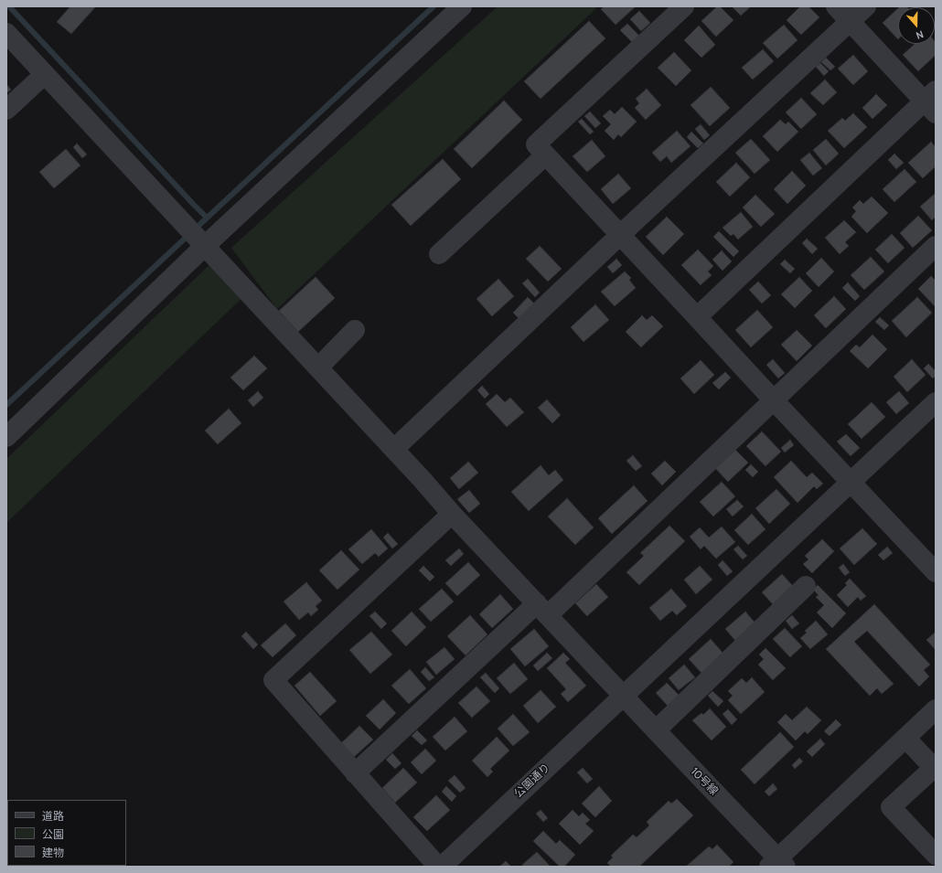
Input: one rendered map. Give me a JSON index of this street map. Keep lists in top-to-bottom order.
{
  "streets": {
    "street": ["公園通り", "10号線"]
  },
  "crossings": [
    ["公園通り", "10号線"]
  ],
  "legend": ["道路", "公園", "建物"],
  "north": "bottom"
}
